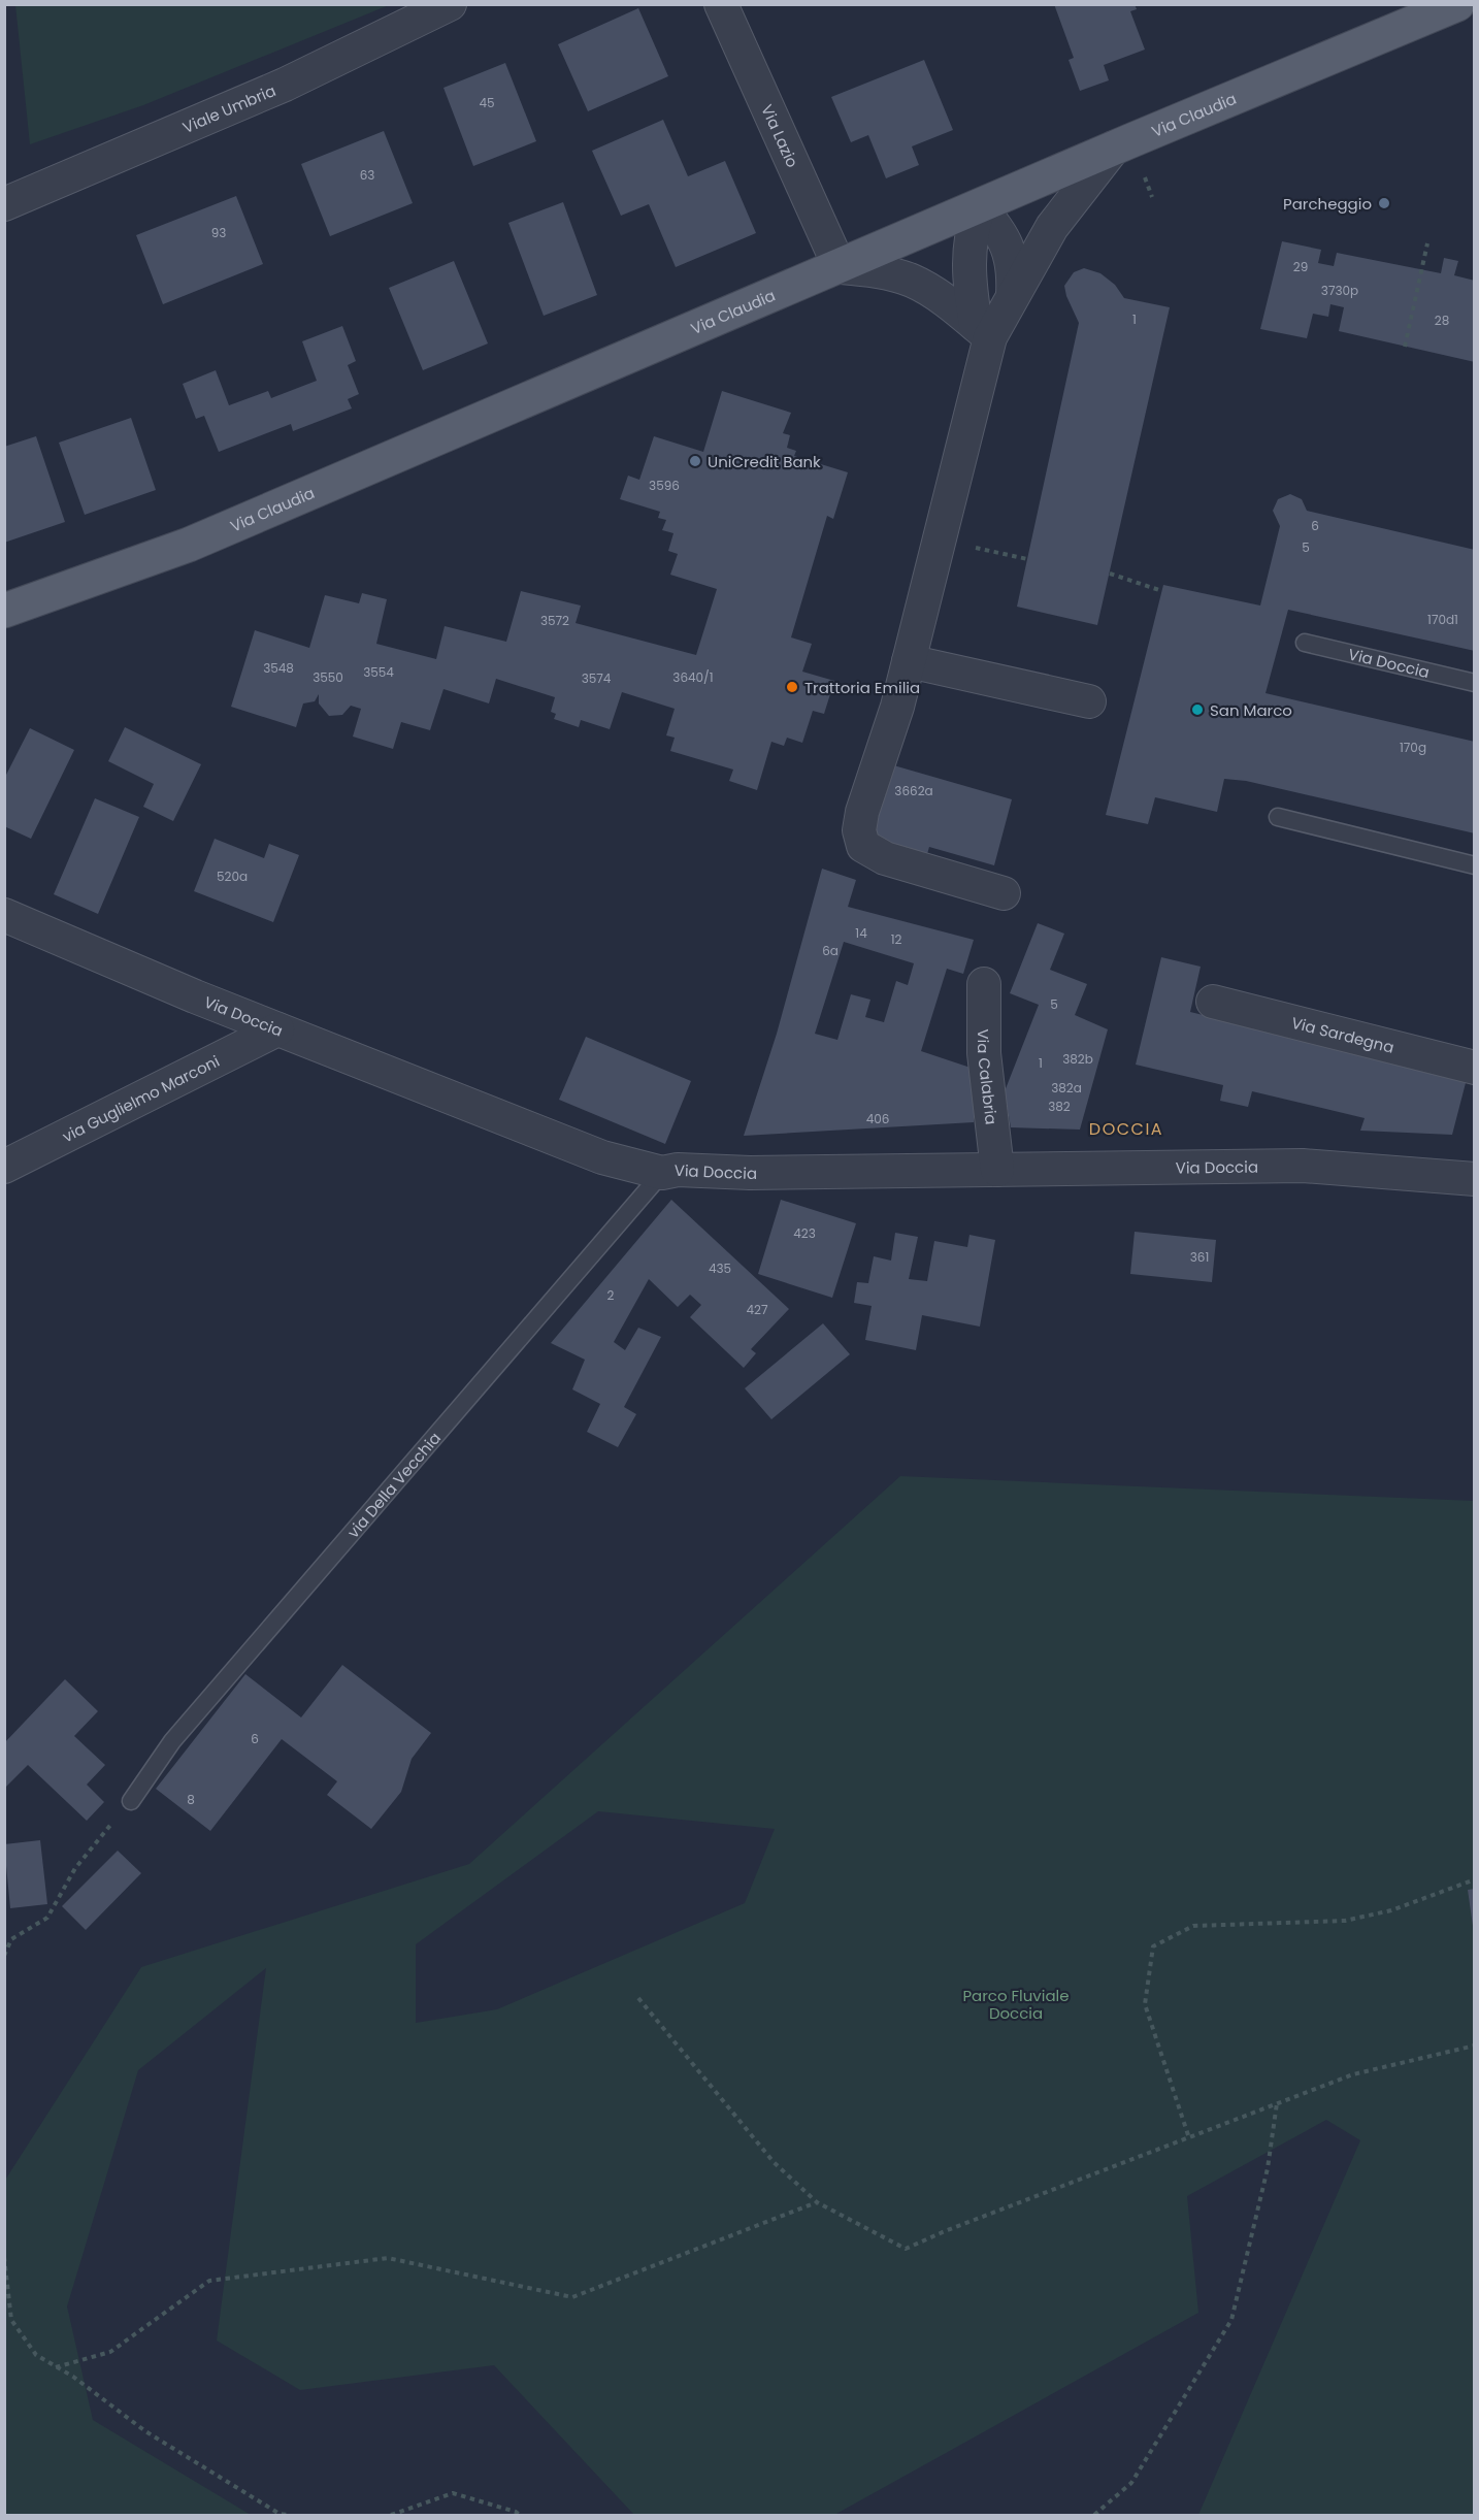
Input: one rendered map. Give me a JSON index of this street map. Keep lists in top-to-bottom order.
{
  "streets": {
    "main road": ["Via Claudia"],
    "street": [
      "Viale Umbria",
      "Via Lazio",
      "Via Doccia",
      "Via Sardegna",
      "Via Calabria",
      "via Guglielmo Marconi"
    ],
    "lane": ["via Della Vecchia"]
  },
  "crossings": [
    ["Via Claudia", "Via Lazio"],
    ["Via Doccia", "Via Calabria"],
    ["Via Doccia", "via Guglielmo Marconi"],
    ["Via Doccia", "via Della Vecchia"]
  ],
  "districts": ["DOCCIA"],
  "parks": ["Parco Fluviale Doccia"],
  "places": [
    "Parcheggio",
    "UniCredit Bank",
    "Trattoria Emilia",
    "San Marco"
  ],
  "house_numbers": [
    "45",
    "63",
    "93",
    "29",
    "3730p",
    "1",
    "28",
    "3596",
    "6",
    "5",
    "170d1",
    "3572",
    "3548",
    "3554",
    "3550",
    "3640/1",
    "3574",
    "170g",
    "3662a",
    "520a",
    "14",
    "12",
    "6a",
    "5",
    "382b",
    "1",
    "382a",
    "382",
    "406",
    "423",
    "361",
    "435",
    "2",
    "427",
    "6",
    "8"
  ]
}
